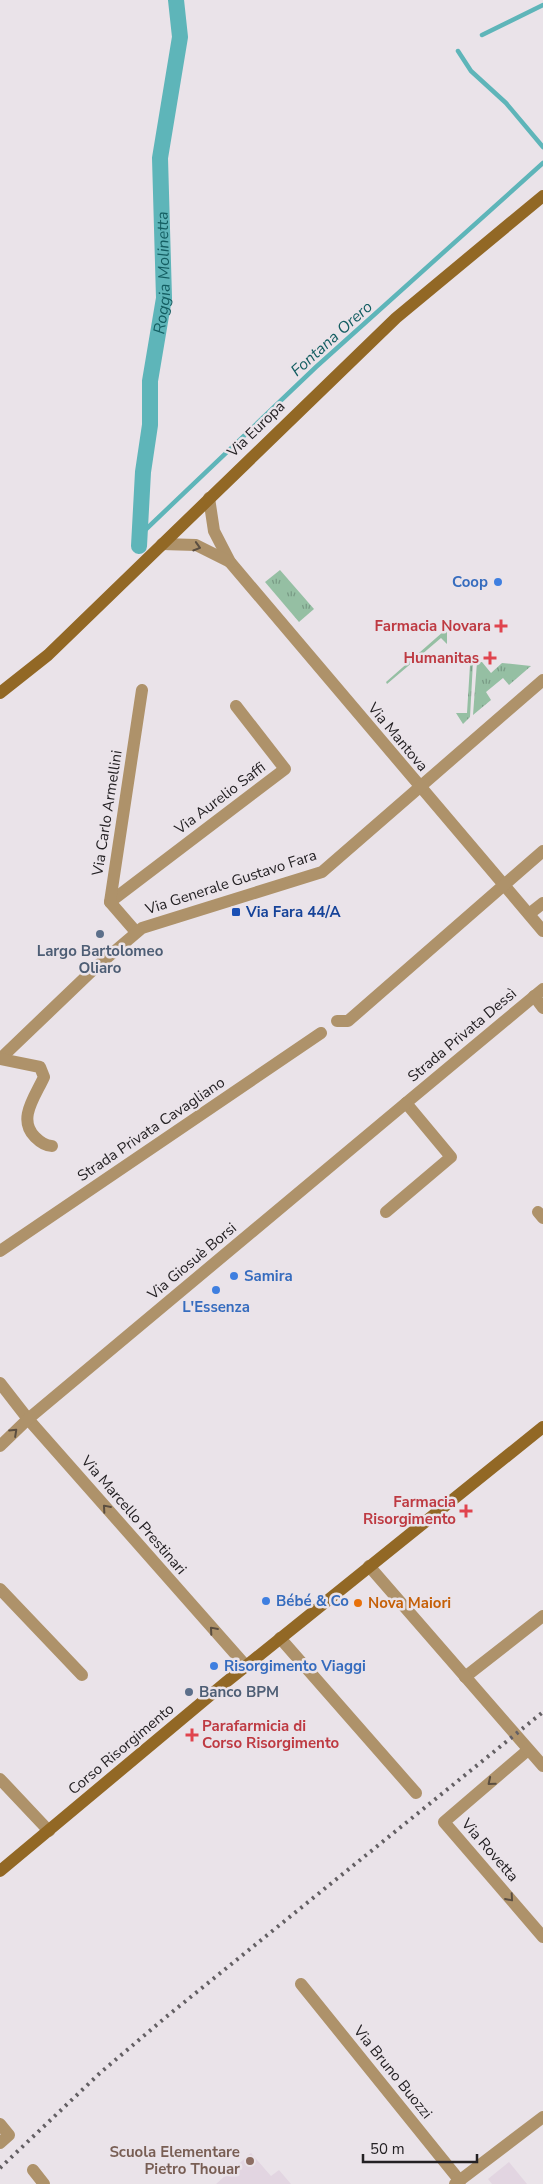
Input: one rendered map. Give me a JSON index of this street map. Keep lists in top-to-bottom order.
{
  "streets": {
    "main road": ["Via Europa", "Corso Risorgimento"],
    "street": [
      "Via Mantova",
      "Via Aurelio Saffi",
      "Via Carlo Armellini",
      "Via Generale Gustavo Fara",
      "Strada Privata Dessì",
      "Strada Privata Cavagliano",
      "Via Giosuè Borsi",
      "Via Marcello Prestinari",
      "Via Rovetta",
      "Via Bruno Buozzi"
    ]
  },
  "crossings": [
    ["Via Europa", "Via Mantova"],
    ["Via Mantova", "Via Generale Gustavo Fara"],
    ["Via Aurelio Saffi", "Via Carlo Armellini"],
    ["Strada Privata Dessì", "Via Giosuè Borsi"],
    ["Via Giosuè Borsi", "Via Marcello Prestinari"],
    ["Via Marcello Prestinari", "Corso Risorgimento"]
  ],
  "one_way": ["Via Marcello Prestinari"],
  "water": ["Roggia Molinetta", "Fontana Orero"],
  "places": {
    "other": [
      "Coop",
      "Largo Bartolomeo Oliaro",
      "Samira",
      "L'Essenza",
      "Bébé & Co",
      "Nova Maiori",
      "Risorgimento Viaggi",
      "Banco BPM",
      "Scuola Elementare Pietro Thouar"
    ],
    "health": [
      "Farmacia Novara",
      "Humanitas",
      "Farmacia Risorgimento",
      "Parafarmicia di Corso Risorgimento"
    ],
    "transit": ["Via Fara 44/A"]
  },
  "scale_bar": "50 m"
}
